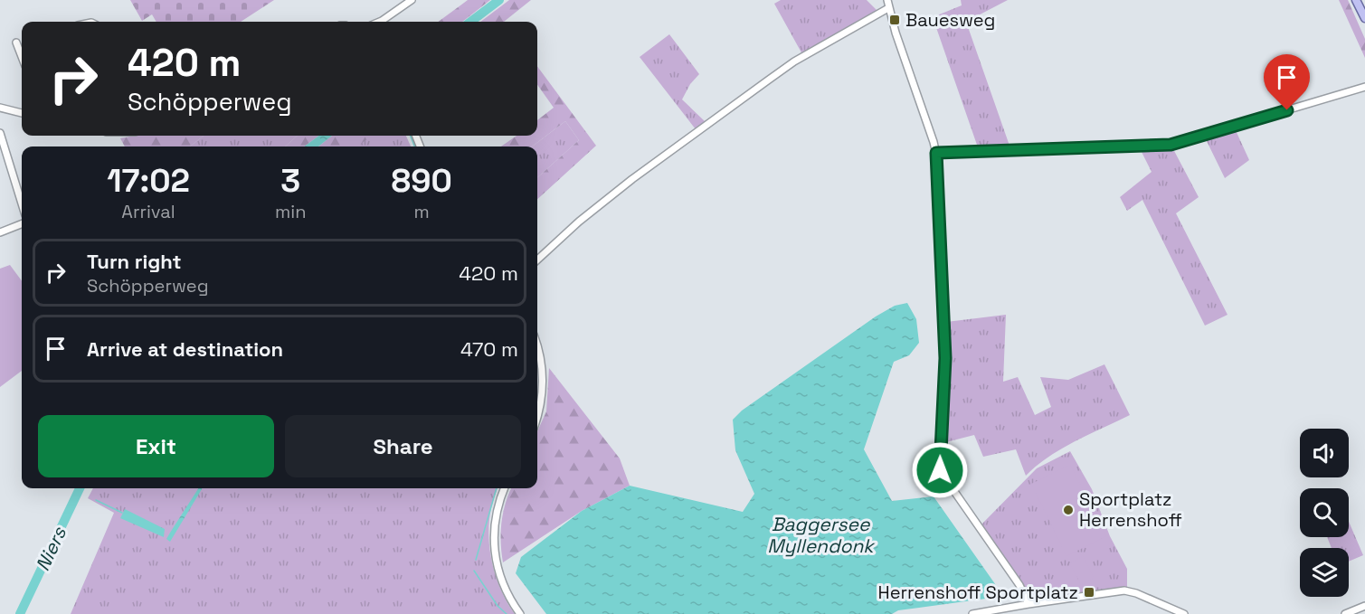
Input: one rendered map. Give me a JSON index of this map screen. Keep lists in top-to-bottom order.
{
  "water": ["Baggersee Myllendonk", "Niers"],
  "places": {
    "transit": ["Bauesweg", "Herrenshoff Sportplatz"],
    "other": ["Sportplatz Herrenshoff"]
  },
  "page": {
    "turn": ["420 m", "Schöpperweg"],
    "eta": [
      "17:02",
      "Arrival",
      "3",
      "min",
      "890",
      "m"
    ],
    "list": [
      {
        "name": "Turn right",
        "note": "Schöpperweg",
        "value": "420 m"
      },
      {
        "name": "Arrive at destination",
        "value": "470 m"
      }
    ],
    "buttons": ["Exit", "Share"]
  }
}
